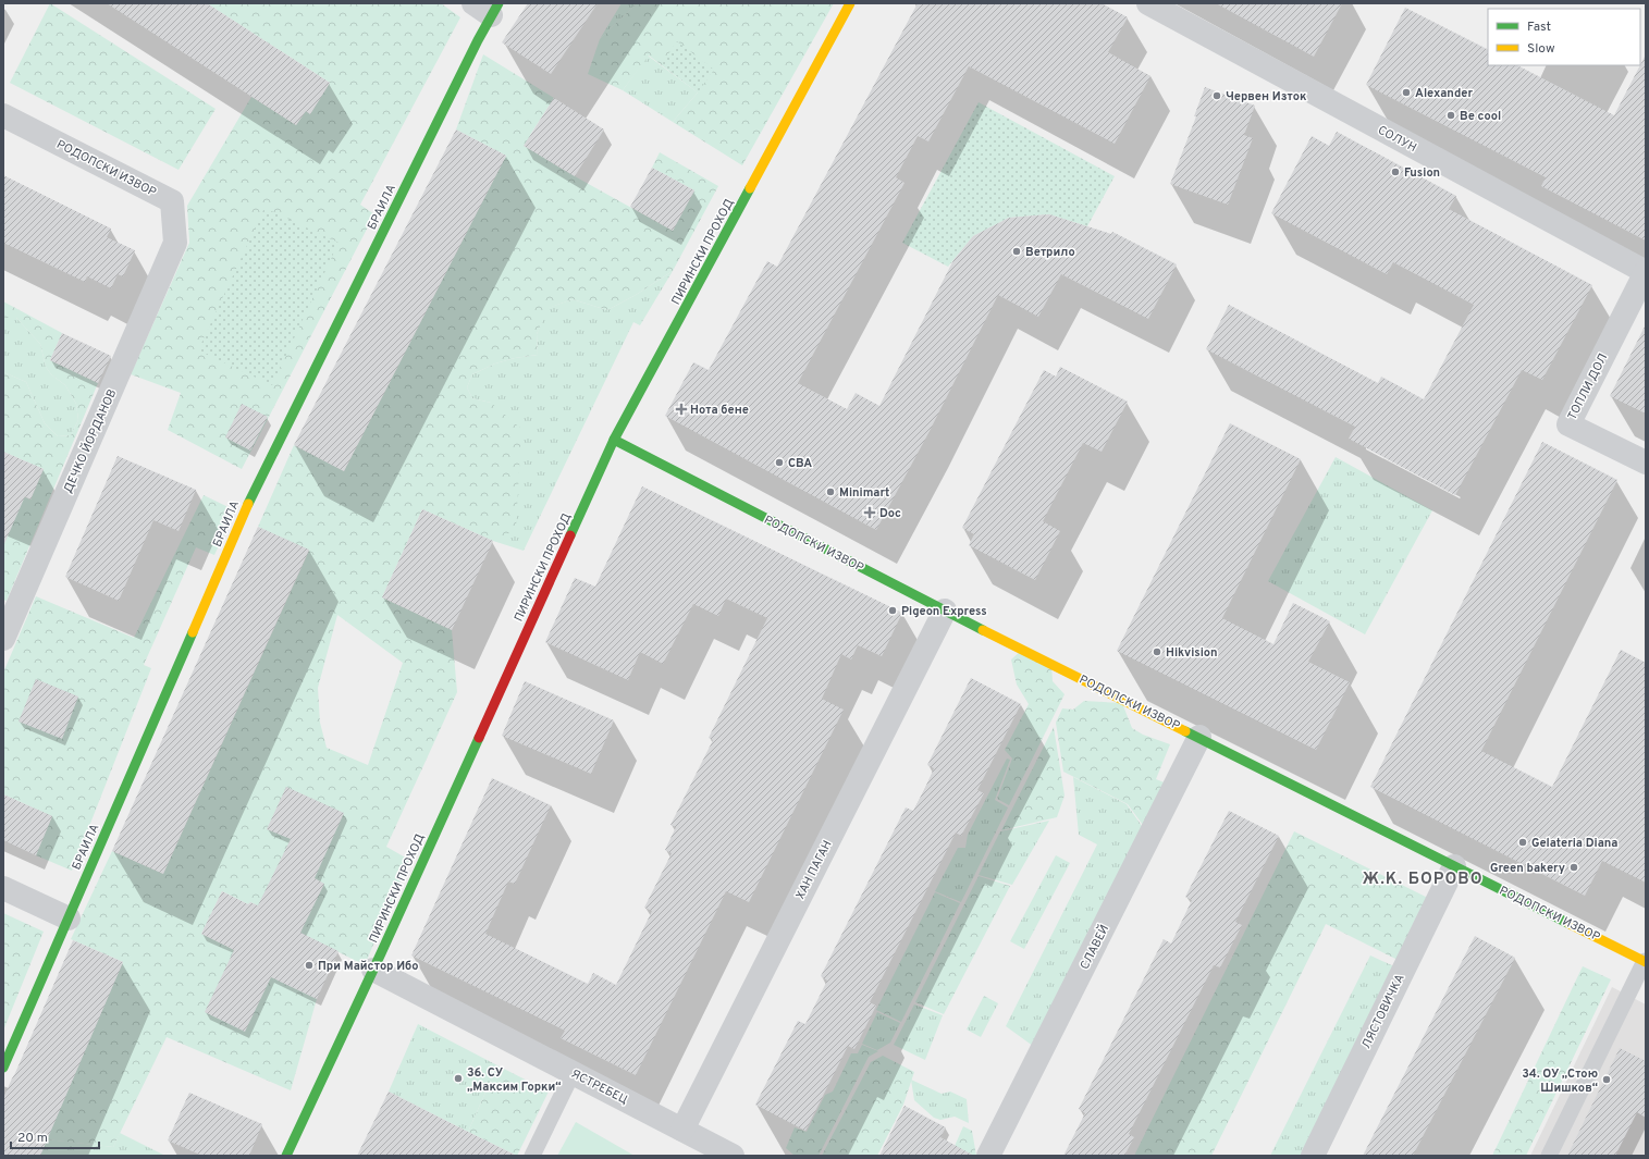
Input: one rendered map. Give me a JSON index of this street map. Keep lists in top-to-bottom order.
{
  "streets": {
    "street": [
      "СОЛУН",
      "РОДОПСКИ ИЗВОР",
      "БРАИЛА",
      "ПИРИНСКИ ПРОХОД",
      "ТОПЛИ ДОЛ",
      "ДЕЧКО ЙОРДАНОВ",
      "ХАН ПАГАН",
      "СЛАВЕЙ",
      "ЛЯСТОВИЧКА",
      "ЯСТРЕБЕЦ"
    ]
  },
  "crossings": [
    ["СОЛУН", "ТОПЛИ ДОЛ"],
    ["РОДОПСКИ ИЗВОР", "ПИРИНСКИ ПРОХОД"],
    ["РОДОПСКИ ИЗВОР", "ДЕЧКО ЙОРДАНОВ"],
    ["РОДОПСКИ ИЗВОР", "ХАН ПАГАН"],
    ["РОДОПСКИ ИЗВОР", "СЛАВЕЙ"],
    ["РОДОПСКИ ИЗВОР", "ЛЯСТОВИЧКА"],
    ["ПИРИНСКИ ПРОХОД", "ЯСТРЕБЕЦ"],
    ["ХАН ПАГАН", "ЯСТРЕБЕЦ"]
  ],
  "districts": ["Ж.К. БОРОВО"],
  "places": {
    "other": [
      "Alexander",
      "Червен Изток",
      "Be cool",
      "Fusion",
      "Ветрило",
      "CBA",
      "Minimart",
      "Pigeon Express",
      "Hikvision",
      "Gelateria Diana",
      "Green bakery",
      "При Майстор Ибо",
      "36. СУ „Максим Горки“",
      "34. ОУ „Стою Шишков“"
    ],
    "health": ["Нота бене", "Doc"]
  },
  "legend": ["Fast", "Slow"],
  "scale_bar": "20 m"
}
